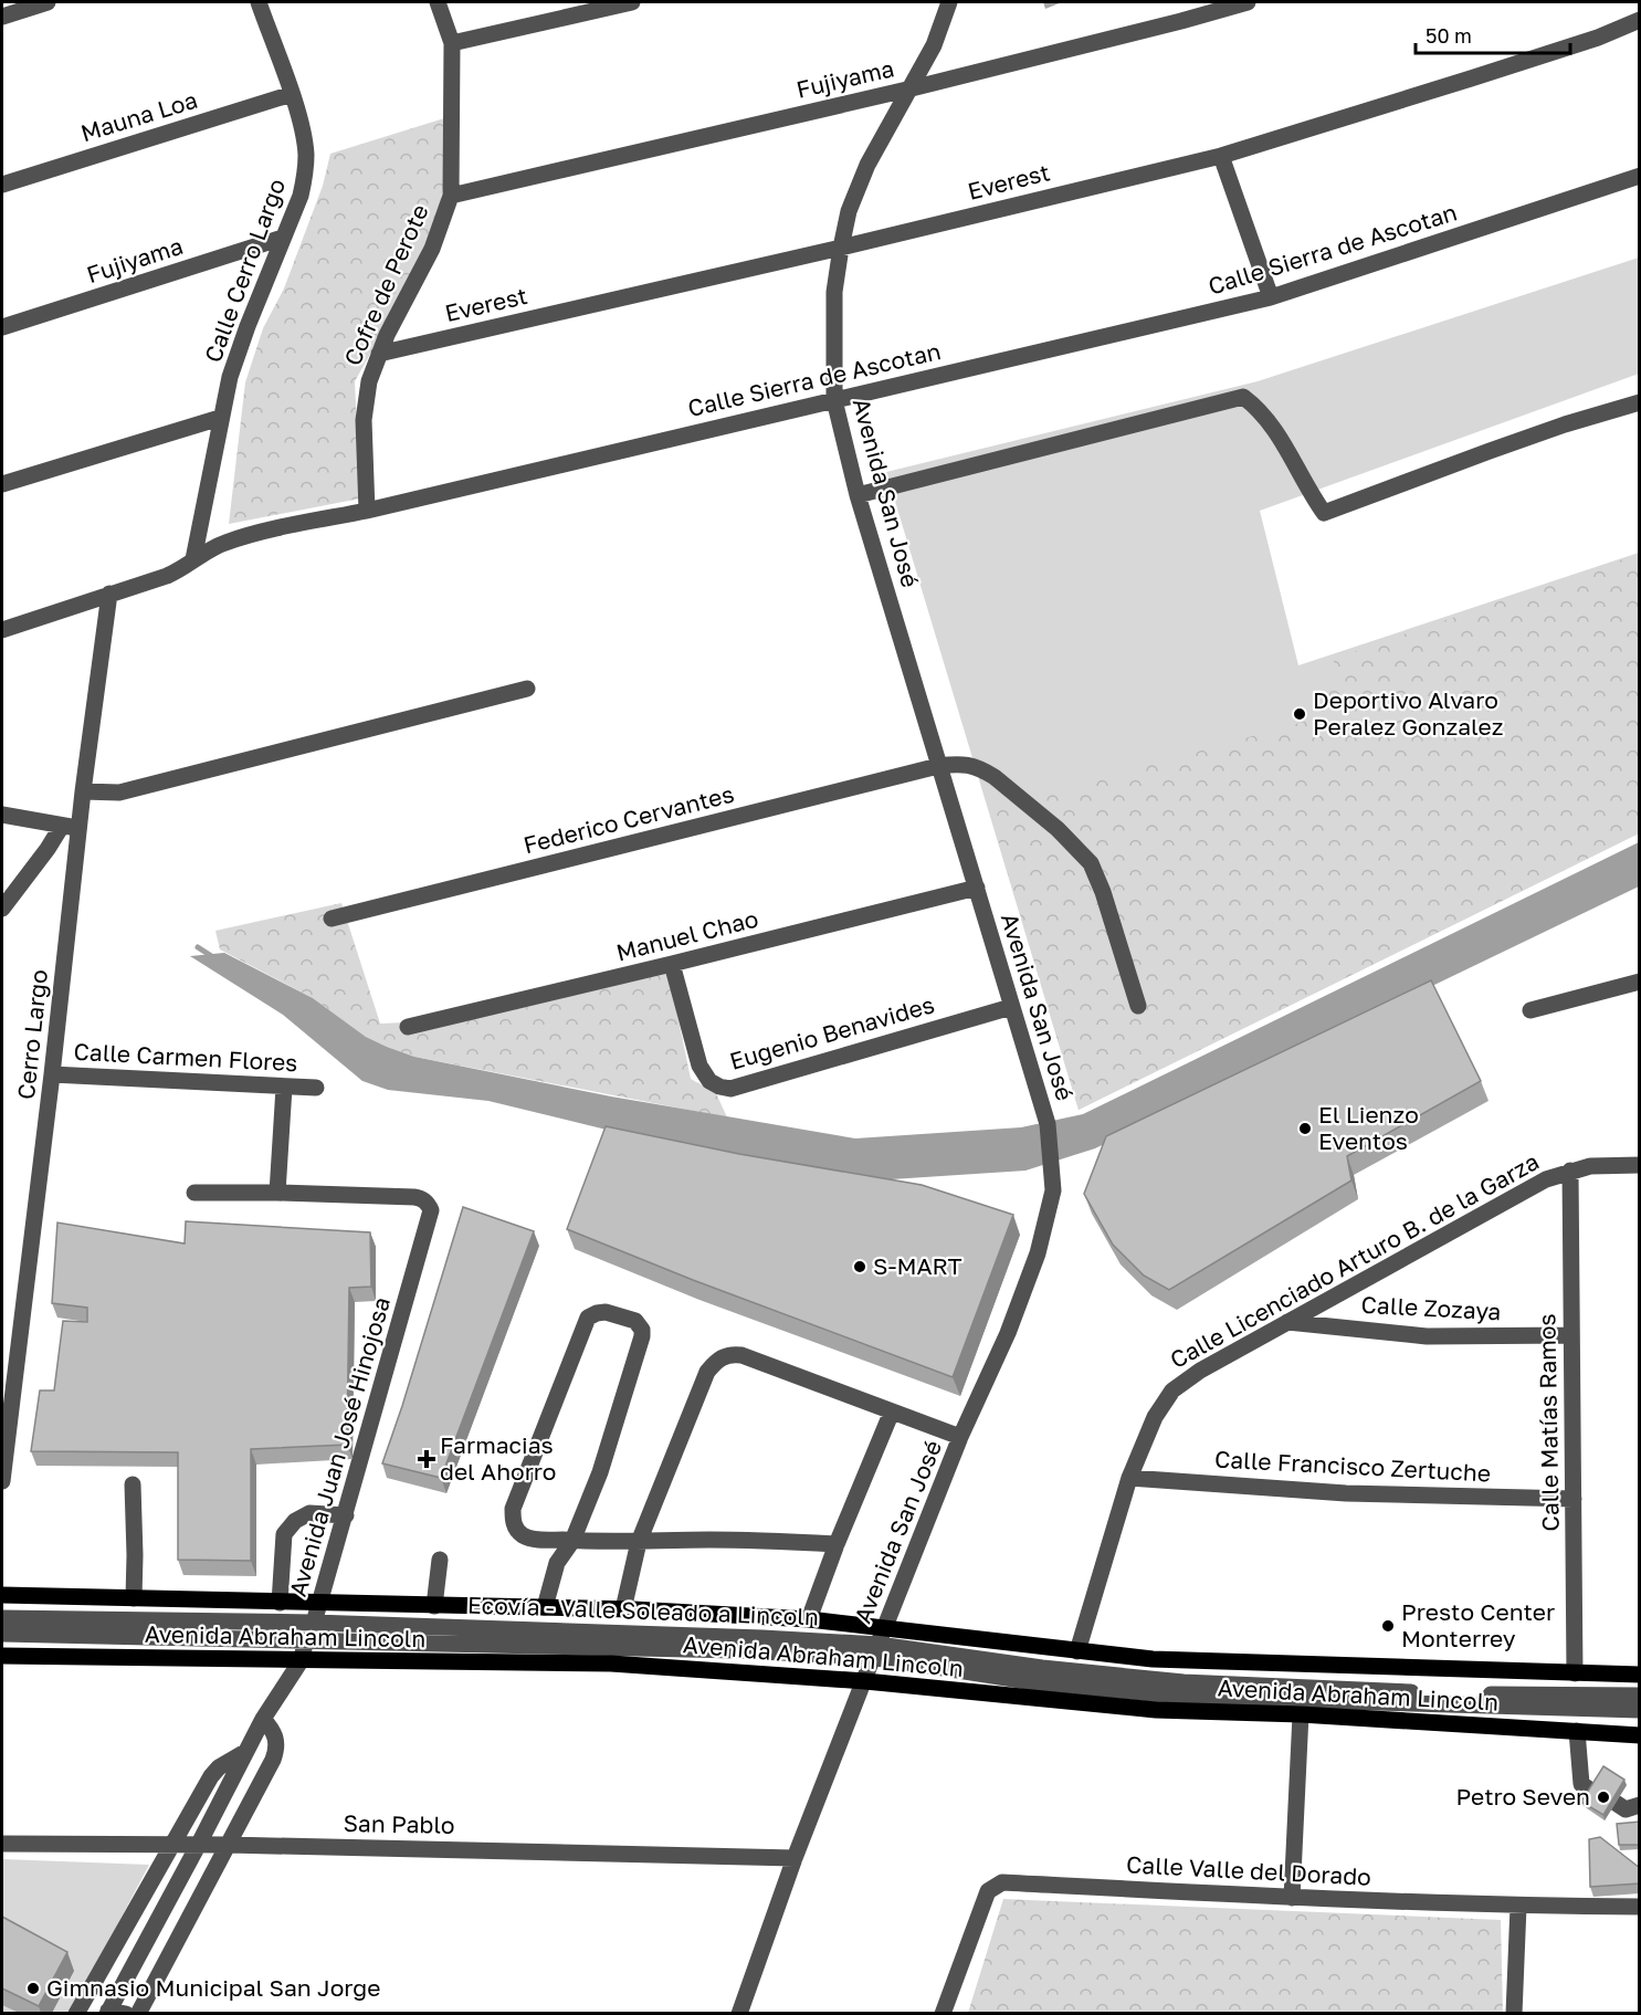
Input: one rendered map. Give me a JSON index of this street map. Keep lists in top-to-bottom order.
{
  "streets": {
    "main road": ["Avenida Abraham Lincoln"],
    "street": [
      "Fujiyama",
      "Mauna Loa",
      "Everest",
      "Calle Sierra de Ascotan",
      "Calle Cerro Largo",
      "Cofre de Perote",
      "Avenida San José",
      "Federico Cervantes",
      "Manuel Chao",
      "Eugenio Benavides",
      "Cerro Largo",
      "Calle Carmen Flores",
      "Calle Licenciado Arturo B. de la Garza",
      "Calle Zozaya",
      "Calle Matías Ramos",
      "Avenida Juan José Hinojosa",
      "Calle Francisco Zertuche",
      "San Pablo",
      "Calle Valle del Dorado"
    ]
  },
  "crossings": [
    ["Fujiyama", "Calle Cerro Largo"],
    ["Fujiyama", "Cofre de Perote"],
    ["Fujiyama", "Avenida San José"],
    ["Mauna Loa", "Calle Cerro Largo"],
    ["Everest", "Cofre de Perote"],
    ["Everest", "Avenida San José"],
    ["Calle Sierra de Ascotan", "Calle Cerro Largo"],
    ["Calle Sierra de Ascotan", "Cofre de Perote"],
    ["Calle Sierra de Ascotan", "Avenida San José"],
    ["Calle Sierra de Ascotan", "Cerro Largo"],
    ["Avenida San José", "Federico Cervantes"],
    ["Avenida San José", "Manuel Chao"],
    ["Avenida San José", "Eugenio Benavides"],
    ["Avenida San José", "Avenida Abraham Lincoln"],
    ["Avenida San José", "San Pablo"],
    ["Manuel Chao", "Eugenio Benavides"],
    ["Cerro Largo", "Calle Carmen Flores"],
    ["Calle Licenciado Arturo B. de la Garza", "Calle Zozaya"],
    ["Calle Licenciado Arturo B. de la Garza", "Calle Matías Ramos"],
    ["Calle Licenciado Arturo B. de la Garza", "Calle Francisco Zertuche"],
    ["Calle Zozaya", "Calle Matías Ramos"],
    ["Calle Matías Ramos", "Calle Francisco Zertuche"],
    ["Avenida Juan José Hinojosa", "Avenida Abraham Lincoln"],
    ["Avenida Juan José Hinojosa", "San Pablo"]
  ],
  "places": {
    "other": [
      "Deportivo Alvaro Peralez Gonzalez",
      "El Lienzo Eventos",
      "S-MART",
      "Presto Center Monterrey",
      "Petro Seven",
      "Gimnasio Municipal San Jorge"
    ],
    "health": ["Farmacias del Ahorro"]
  },
  "scale_bar": "50 m"
}
